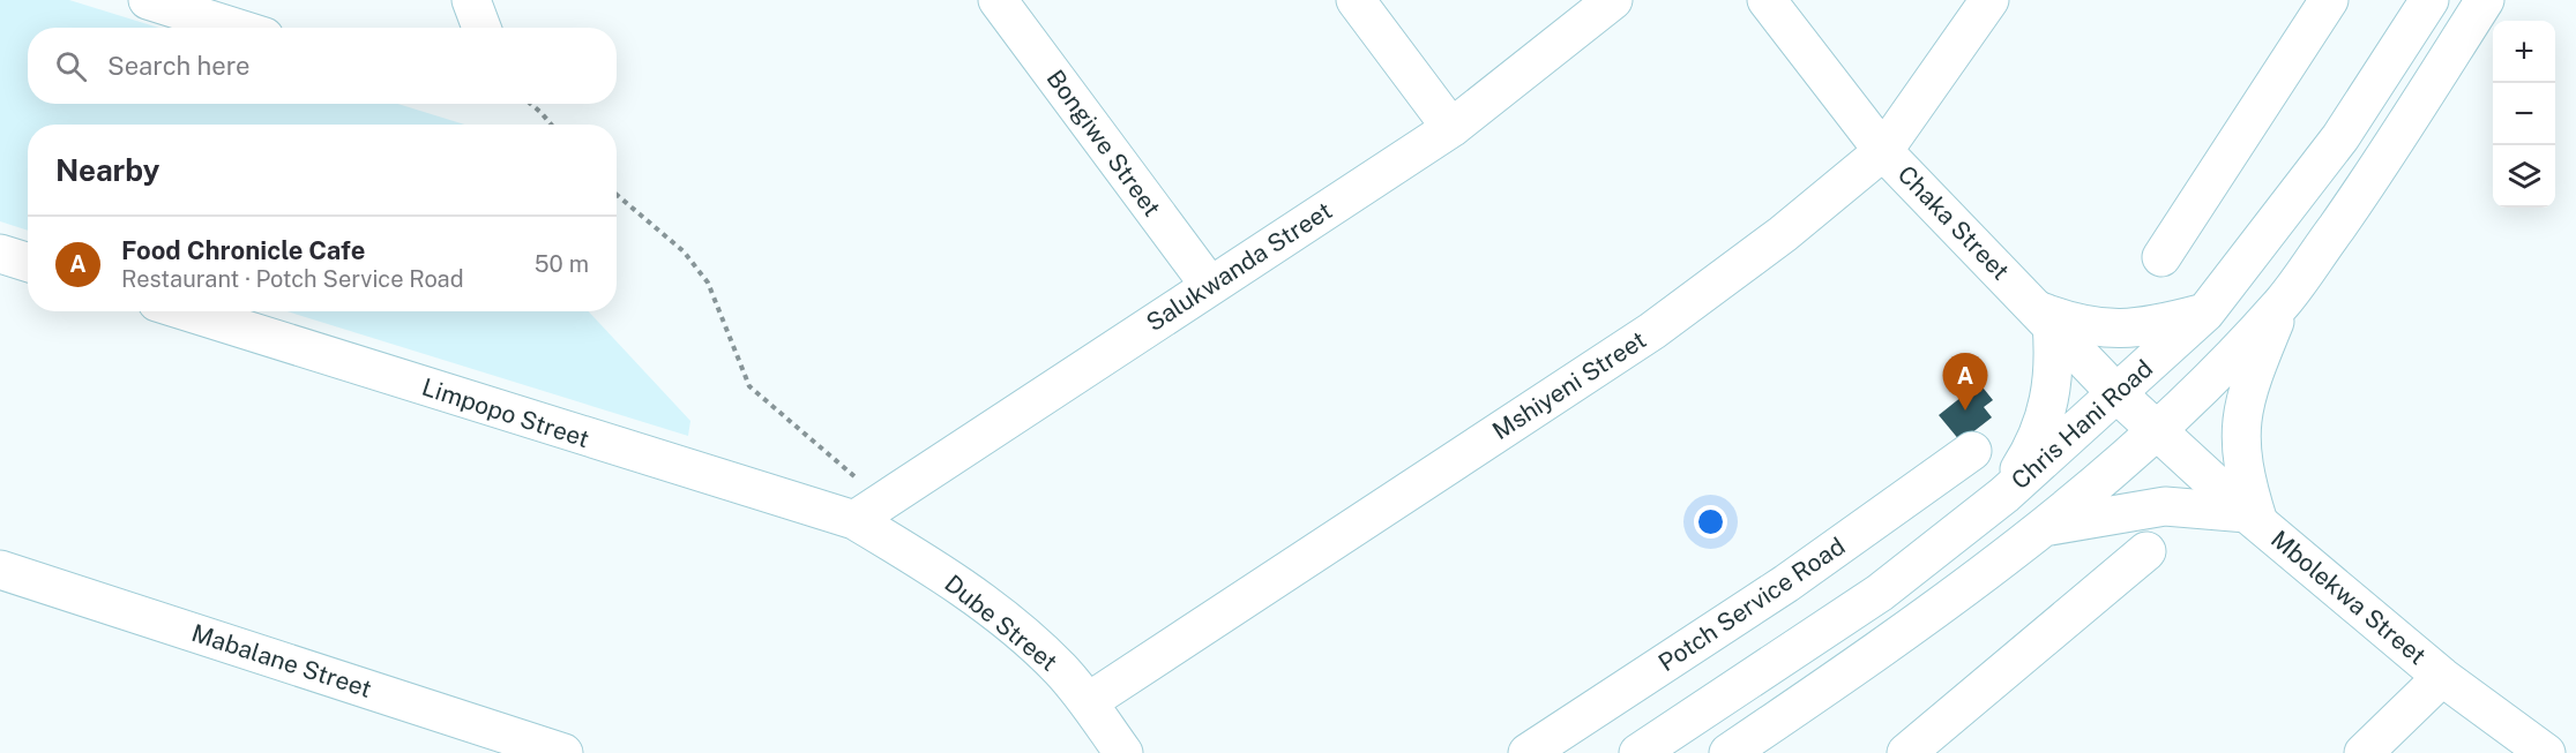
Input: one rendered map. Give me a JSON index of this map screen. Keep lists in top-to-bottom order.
{
  "streets": {
    "street": [
      "Bongiwe Street",
      "Chaka Street",
      "Salukwanda Street",
      "Mshiyeni Street",
      "Limpopo Street",
      "Chris Hani Road",
      "Mbolekwa Street",
      "Potch Service Road",
      "Dube Street",
      "Mabalane Street"
    ]
  },
  "crossings": [
    ["Bongiwe Street", "Salukwanda Street"],
    ["Chaka Street", "Mshiyeni Street"],
    ["Chaka Street", "Chris Hani Road"],
    ["Chaka Street", "Mbolekwa Street"],
    ["Salukwanda Street", "Limpopo Street"],
    ["Salukwanda Street", "Dube Street"],
    ["Mshiyeni Street", "Dube Street"],
    ["Limpopo Street", "Dube Street"],
    ["Chris Hani Road", "Mbolekwa Street"]
  ],
  "page": {
    "map_buttons": ["+", "−"],
    "search": "Search here",
    "heading": "Nearby",
    "list": [
      {
        "mark": "A",
        "name": "Food Chronicle Cafe",
        "note": "Restaurant · Potch Service Road",
        "value": "50 m"
      }
    ],
    "pins": "A"
  }
}
